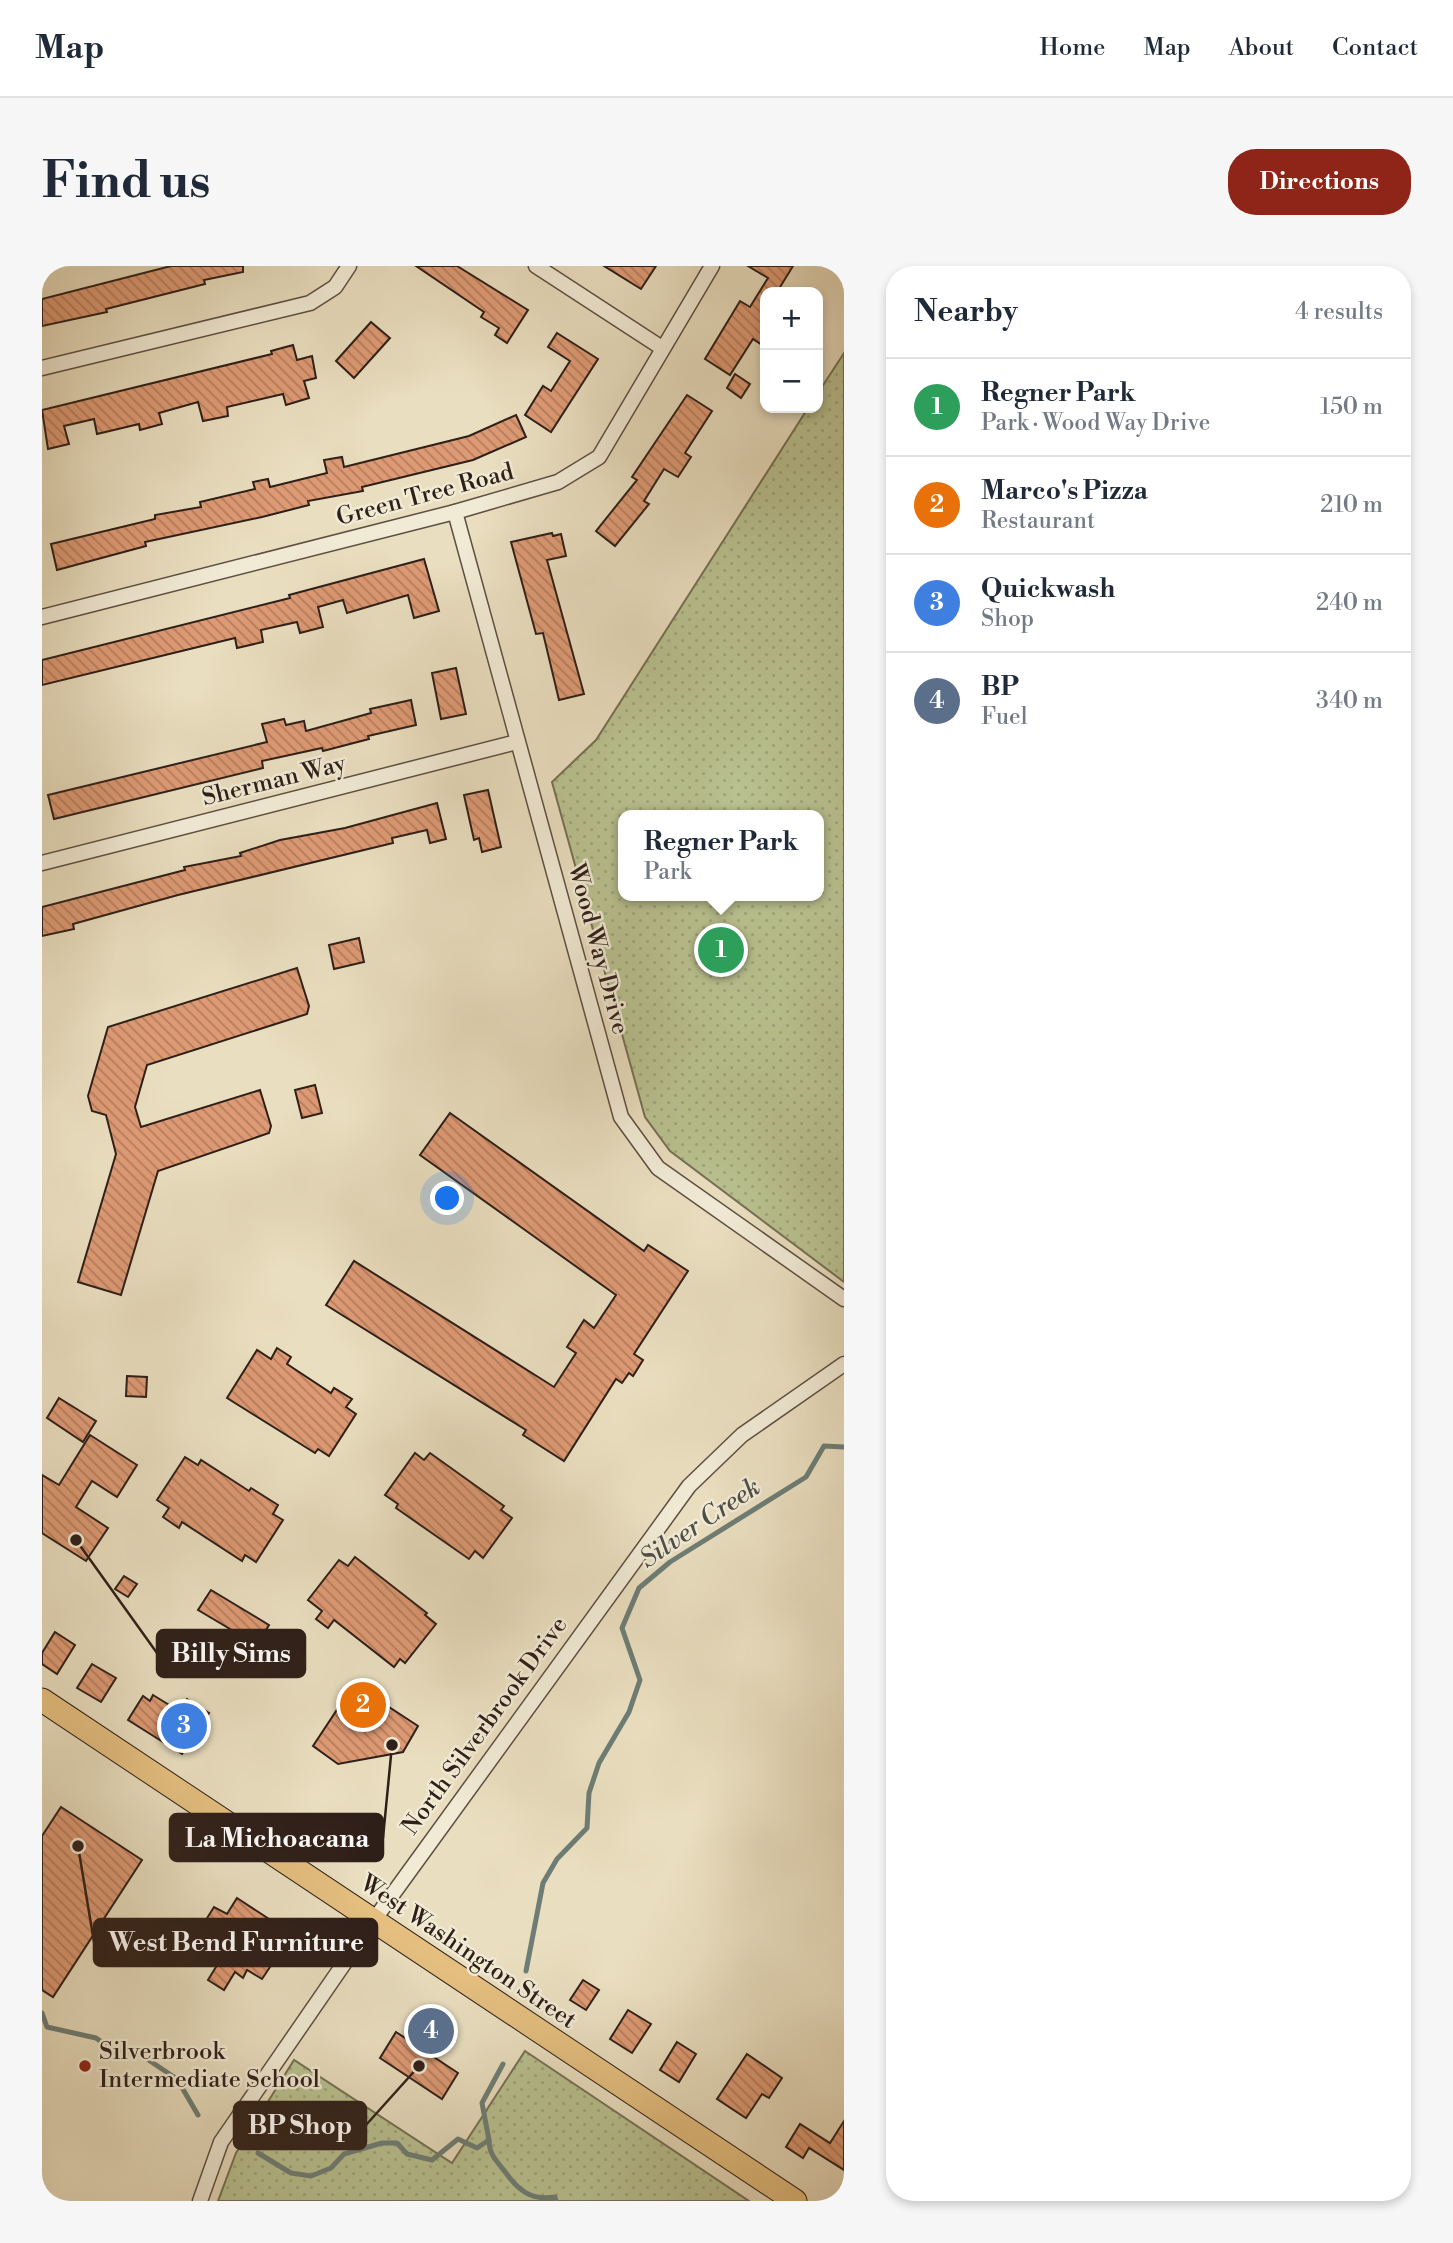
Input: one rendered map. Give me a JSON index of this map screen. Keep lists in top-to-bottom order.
{
  "streets": {
    "main road": ["West Washington Street"],
    "street": [
      "Green Tree Road",
      "Sherman Way",
      "Wood Way Drive",
      "North Silverbrook Drive"
    ]
  },
  "crossings": [
    ["Green Tree Road", "Wood Way Drive"],
    ["Sherman Way", "Wood Way Drive"],
    ["North Silverbrook Drive", "West Washington Street"]
  ],
  "water": ["Silver Creek"],
  "places": [
    "Billy Sims",
    "La Michoacana",
    "West Bend Furniture",
    "Silverbrook Intermediate School",
    "BP Shop"
  ],
  "page": {
    "header": "Map",
    "nav": [
      "Home",
      "Map",
      "About",
      "Contact"
    ],
    "buttons": "Directions",
    "title": "Find us",
    "heading": ["Nearby", "4 results"],
    "map_buttons": ["+", "−"],
    "list": [
      {
        "mark": "1",
        "name": "Regner Park",
        "note": "Park · Wood Way Drive",
        "value": "150 m"
      },
      {
        "mark": "2",
        "name": "Marco's Pizza",
        "note": "Restaurant",
        "value": "210 m"
      },
      {
        "mark": "3",
        "name": "Quickwash",
        "note": "Shop",
        "value": "240 m"
      },
      {
        "mark": "4",
        "name": "BP",
        "note": "Fuel",
        "value": "340 m"
      }
    ],
    "popup": ["Regner Park", "Park"],
    "pins": [
      "1",
      "2",
      "3",
      "4"
    ]
  }
}
